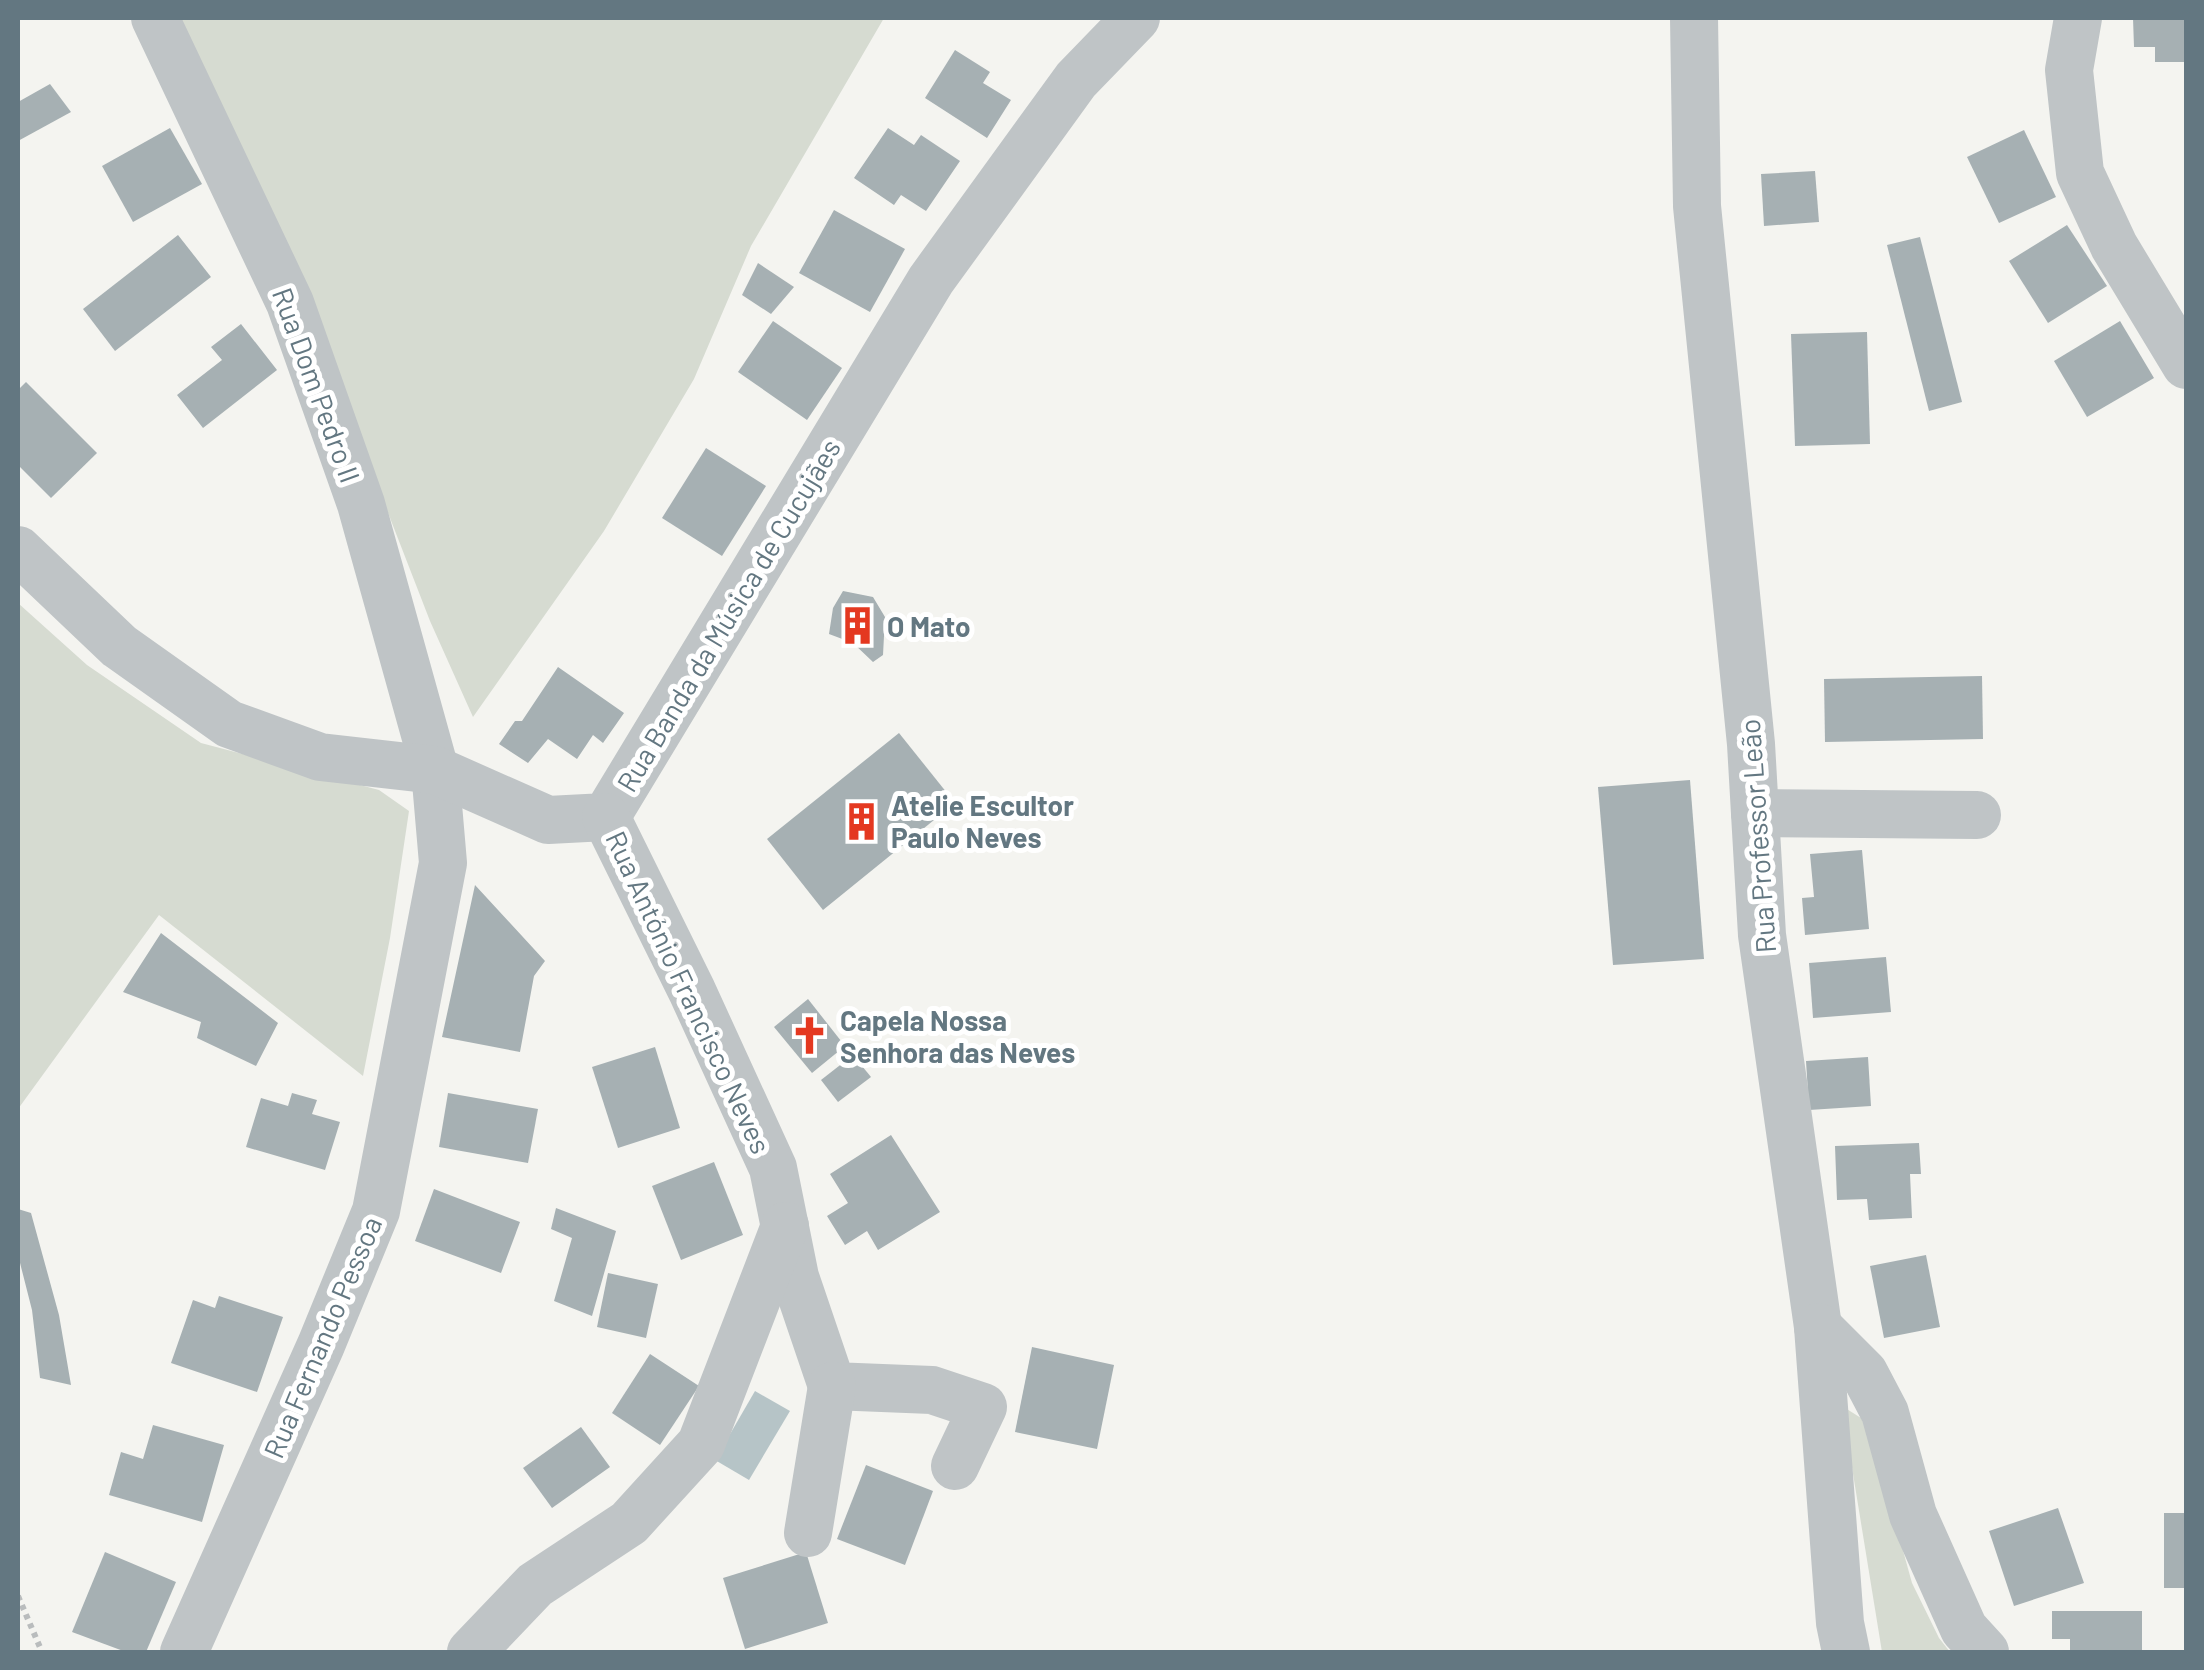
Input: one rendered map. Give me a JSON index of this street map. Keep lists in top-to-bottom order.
{
  "streets": {
    "street": [
      "Rua Dom Pedro II",
      "Rua Banda da Música de Cucujães",
      "Rua Professor Leão",
      "Rua António Francisco Neves",
      "Rua Fernando Pessoa"
    ]
  },
  "crossings": [
    ["Rua Dom Pedro II", "Rua Banda da Música de Cucujães"],
    ["Rua Dom Pedro II", "Rua Fernando Pessoa"],
    ["Rua Banda da Música de Cucujães", "Rua António Francisco Neves"],
    ["Rua Banda da Música de Cucujães", "Rua Fernando Pessoa"]
  ],
  "places": {
    "building": ["O Mato", "Atelie Escultor Paulo Neves"],
    "church": ["Capela Nossa Senhora das Neves"]
  }
}
